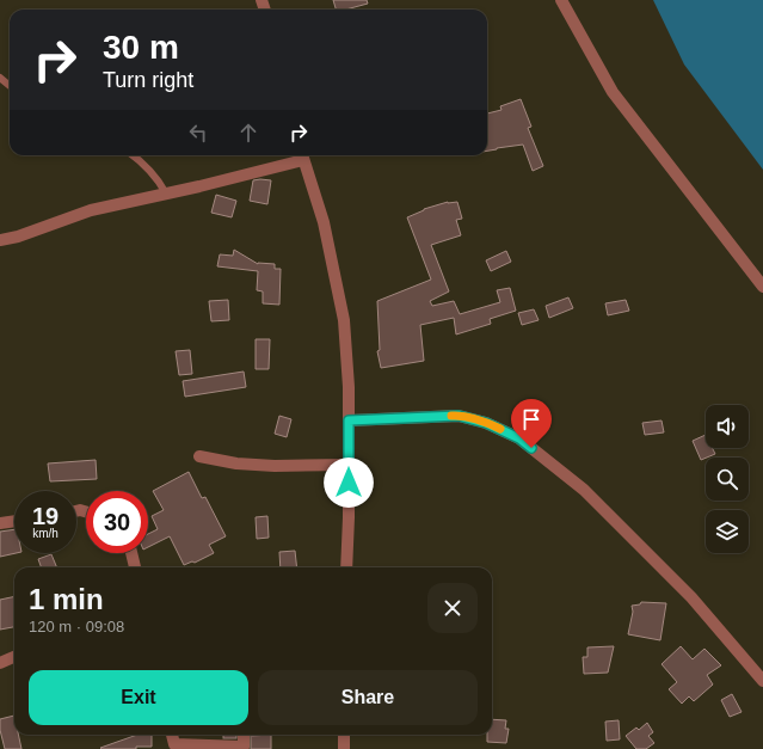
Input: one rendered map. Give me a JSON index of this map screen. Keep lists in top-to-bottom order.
{
  "page": {
    "turn": ["30 m", "Turn right"],
    "speed": "19 km/h",
    "limit": "30",
    "heading": ["1 min", "120 m · 09:08"],
    "buttons": ["Exit", "Share"]
  }
}
